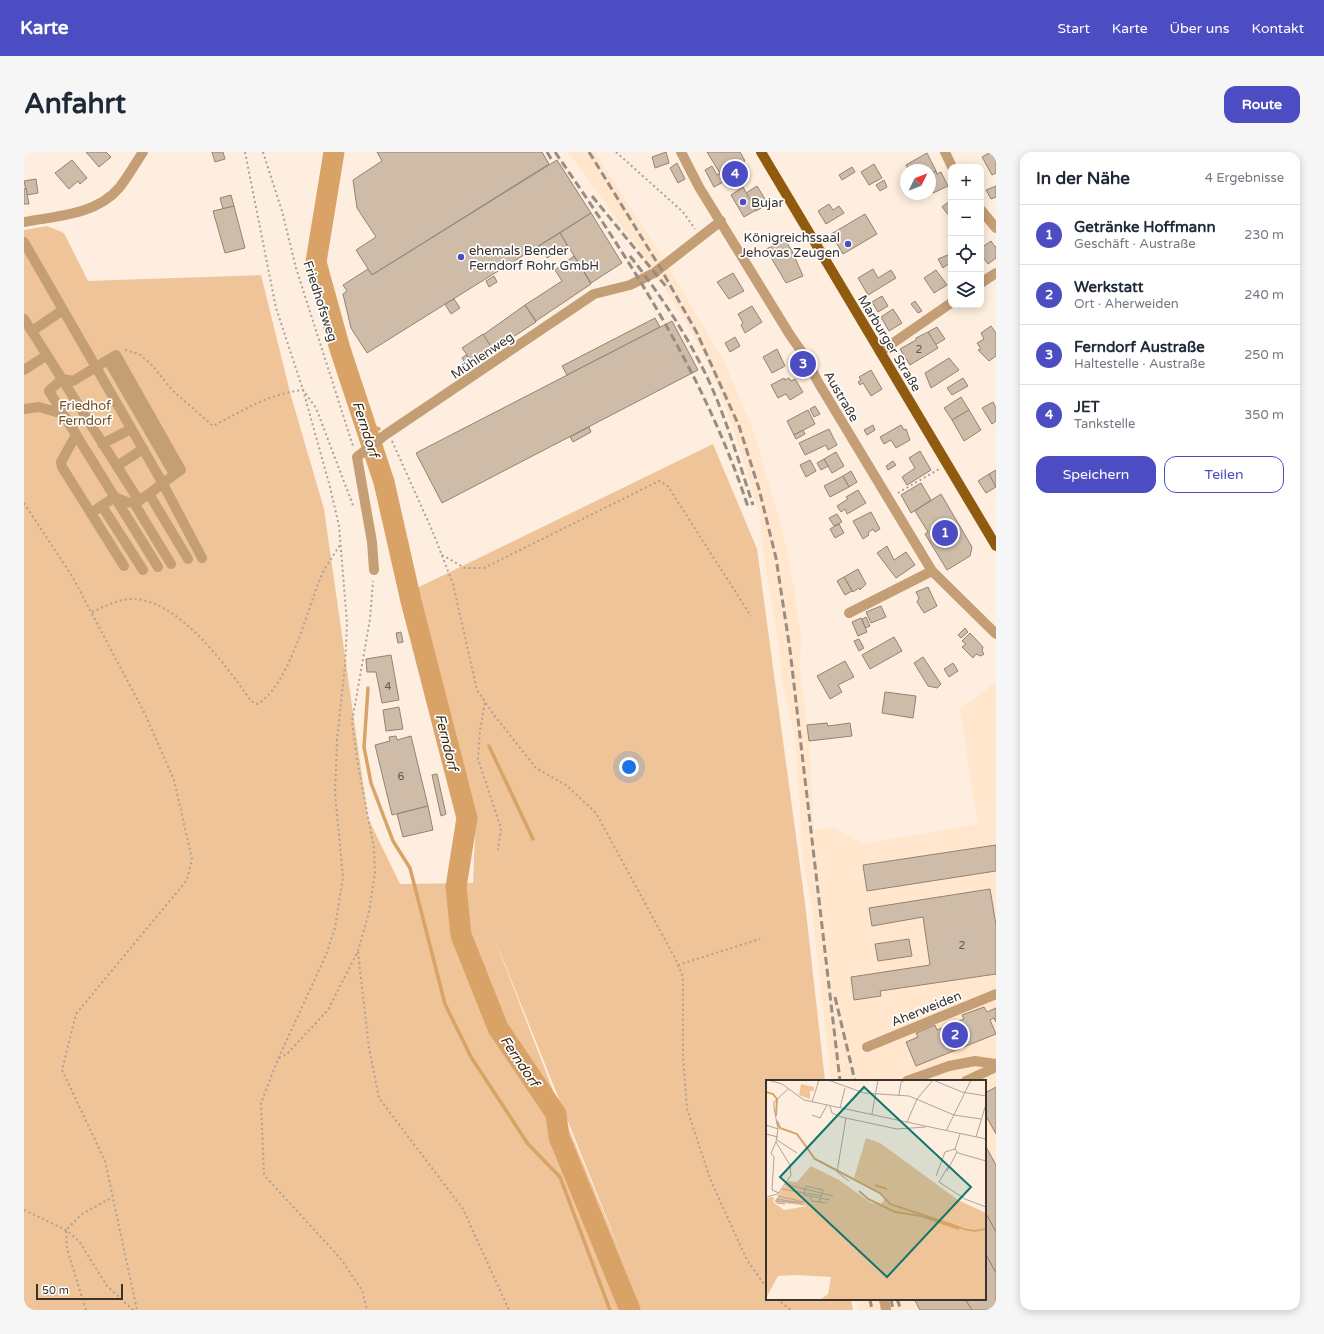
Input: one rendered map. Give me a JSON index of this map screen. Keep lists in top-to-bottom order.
{
  "streets": {
    "main road": ["Marburger Straße"],
    "street": ["Mühlenweg", "Austraße", "Aherweiden"],
    "path": ["Friedhofsweg"]
  },
  "crossings": [
    ["Friedhofsweg", "Mühlenweg"],
    ["Mühlenweg", "Austraße"]
  ],
  "water": ["Ferndorf"],
  "parks": ["Friedhof Ferndorf"],
  "places": ["Bujar", "Königreichssaal Jehovas Zeugen", "ehemals Bender Ferndorf Rohr GmbH"],
  "house_numbers": [
    "2",
    "4",
    "6",
    "2"
  ],
  "scale_bar": "50 m",
  "north": "top right",
  "page": {
    "header": "Karte",
    "nav": [
      "Start",
      "Karte",
      "Über uns",
      "Kontakt"
    ],
    "buttons": [
      "Route",
      ["Speichern", "Teilen"]
    ],
    "title": "Anfahrt",
    "heading": ["In der Nähe", "4 Ergebnisse"],
    "pins": [
      "4",
      "3",
      "1",
      "2"
    ],
    "map_buttons": ["+", "−"],
    "list": [
      {
        "mark": "1",
        "name": "Getränke Hoffmann",
        "note": "Geschäft · Austraße",
        "value": "230 m"
      },
      {
        "mark": "2",
        "name": "Werkstatt",
        "note": "Ort · Aherweiden",
        "value": "240 m"
      },
      {
        "mark": "3",
        "name": "Ferndorf Austraße",
        "note": "Haltestelle · Austraße",
        "value": "250 m"
      },
      {
        "mark": "4",
        "name": "JET",
        "note": "Tankstelle",
        "value": "350 m"
      }
    ],
    "scale": "50 m"
  }
}
